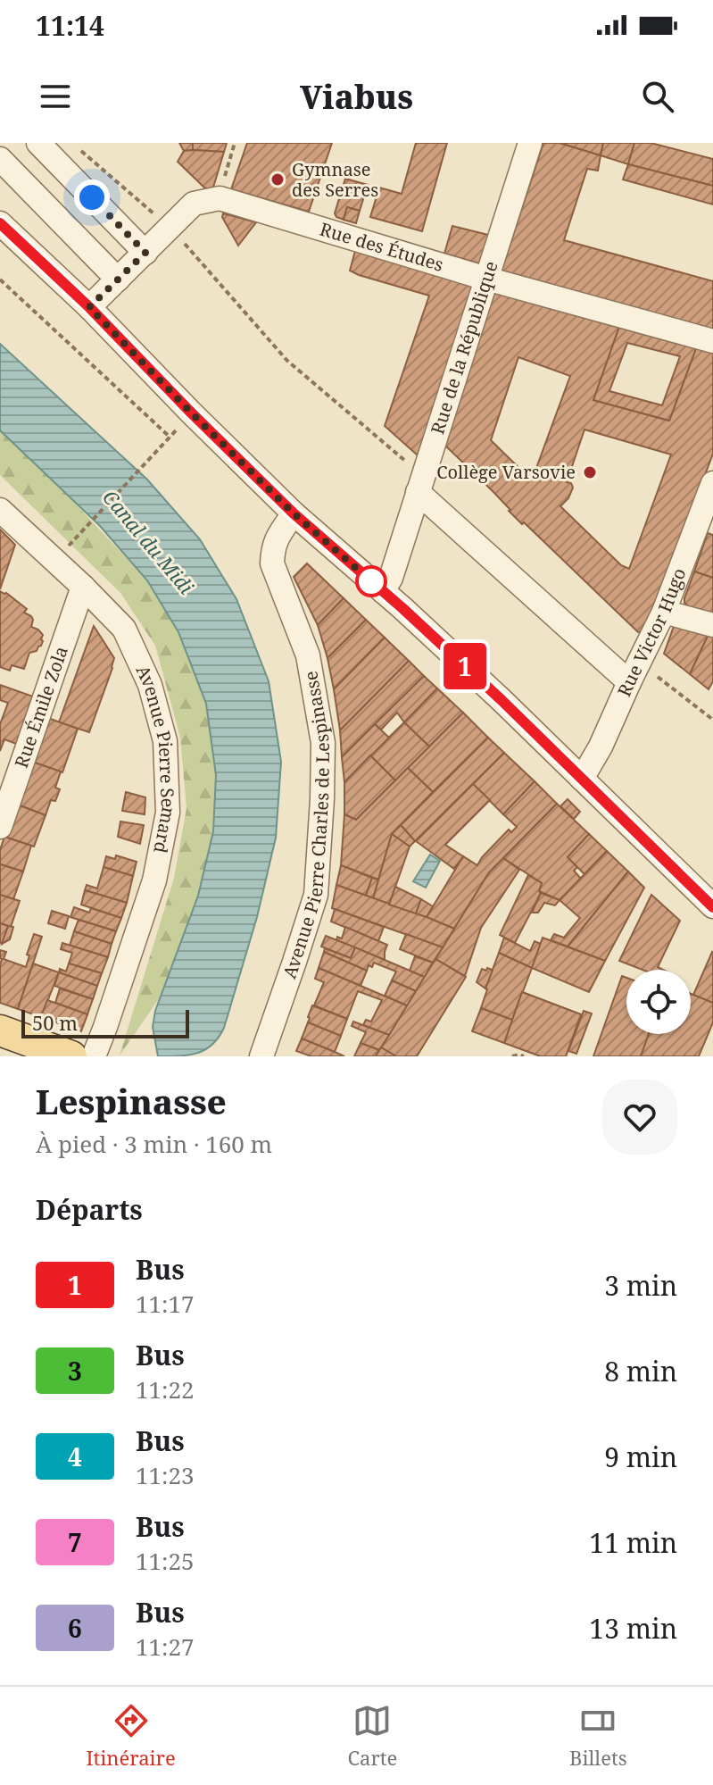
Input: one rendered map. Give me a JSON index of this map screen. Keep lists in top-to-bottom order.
{
  "streets": {
    "street": [
      "Rue des Études",
      "Rue de la République",
      "Rue Victor Hugo",
      "Rue Émile Zola",
      "Avenue Pierre Semard",
      "Avenue Pierre Charles de Lespinasse"
    ]
  },
  "crossings": [
    ["Rue des Études", "Rue de la République"],
    ["Rue Émile Zola", "Avenue Pierre Semard"]
  ],
  "water": ["Canal du Midi"],
  "places": ["Gymnase des Serres", "Collège Varsovie"],
  "lines": ["bus line 1"],
  "scale_bar": "50 m",
  "page": {
    "status": "11:14",
    "header": "Viabus",
    "on_map": "1",
    "scale": "50 m",
    "heading": [
      ["Lespinasse", "À pied · 3 min · 160 m"],
      "Départs"
    ],
    "list": [
      {
        "mark": "1",
        "name": "Bus",
        "note": "11:17",
        "value": "3 min"
      },
      {
        "mark": "3",
        "name": "Bus",
        "note": "11:22",
        "value": "8 min"
      },
      {
        "mark": "4",
        "name": "Bus",
        "note": "11:23",
        "value": "9 min"
      },
      {
        "mark": "7",
        "name": "Bus",
        "note": "11:25",
        "value": "11 min"
      },
      {
        "mark": "6",
        "name": "Bus",
        "note": "11:27",
        "value": "13 min"
      }
    ],
    "tabs": ["Itinéraire", "Carte", "Billets"]
  }
}
